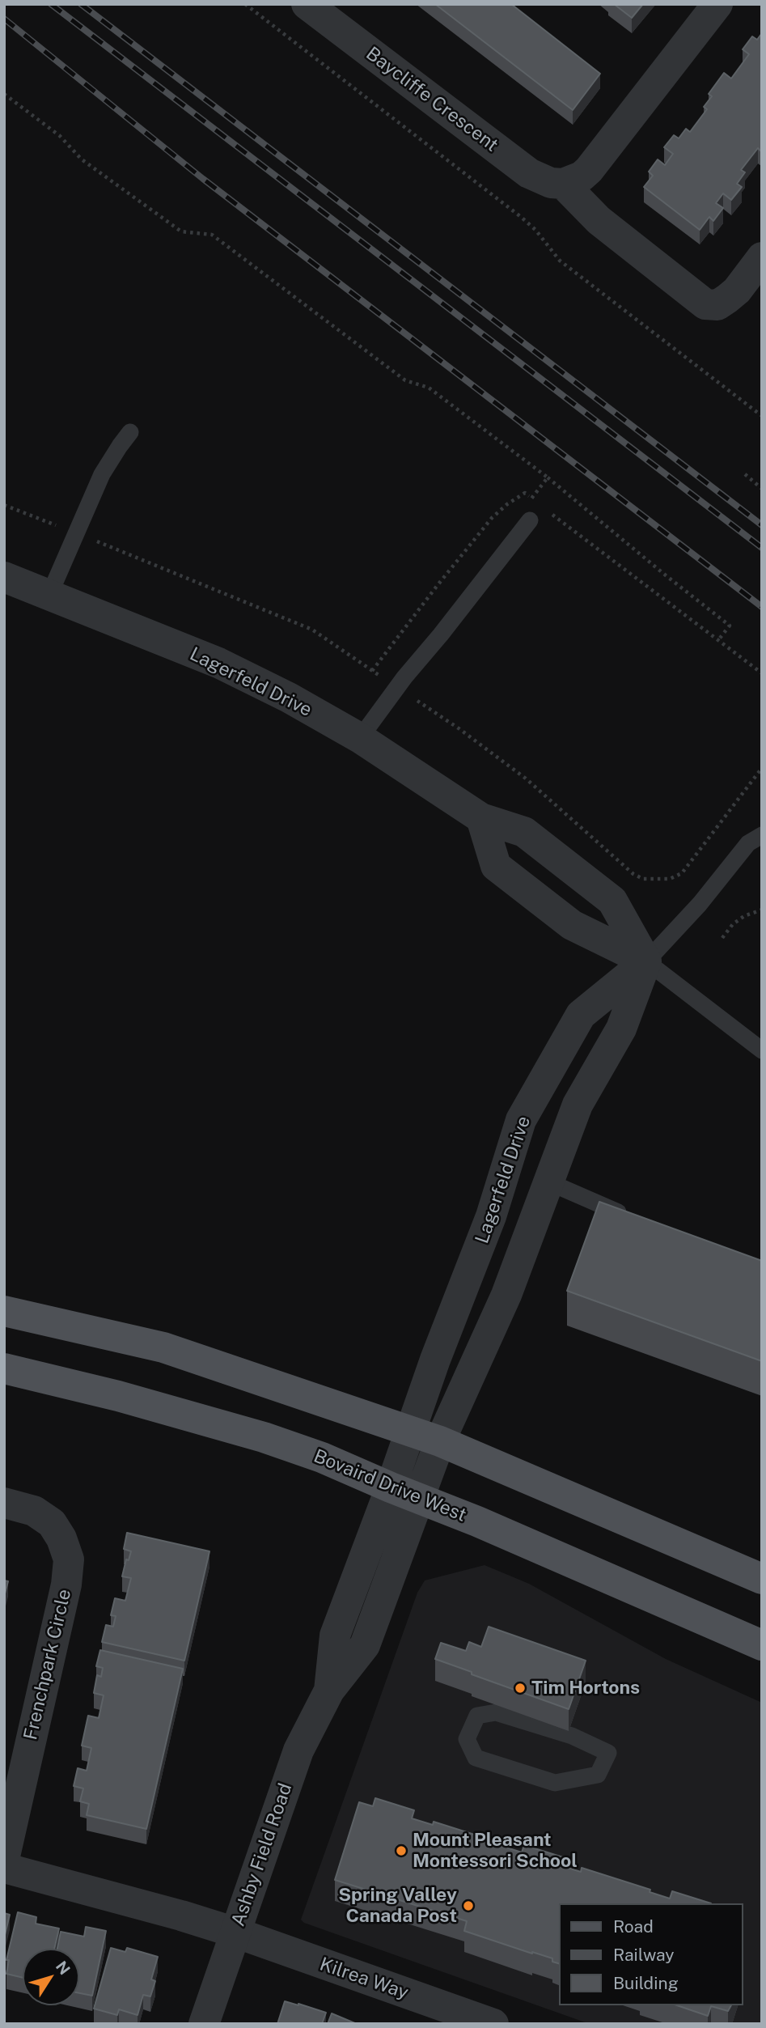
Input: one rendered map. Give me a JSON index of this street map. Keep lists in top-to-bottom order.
{
  "streets": {
    "main road": ["Bovaird Drive West"],
    "street": [
      "Baycliffe Crescent",
      "Lagerfeld Drive",
      "Frenchpark Circle",
      "Ashby Field Road",
      "Kilrea Way"
    ]
  },
  "crossings": [
    ["Lagerfeld Drive", "Ashby Field Road"],
    ["Bovaird Drive West", "Ashby Field Road"],
    ["Ashby Field Road", "Kilrea Way"]
  ],
  "places": ["Tim Hortons", "Mount Pleasant Montessori School", "Spring Valley Canada Post"],
  "legend": ["Road", "Railway", "Building"],
  "north": "top right"
}
